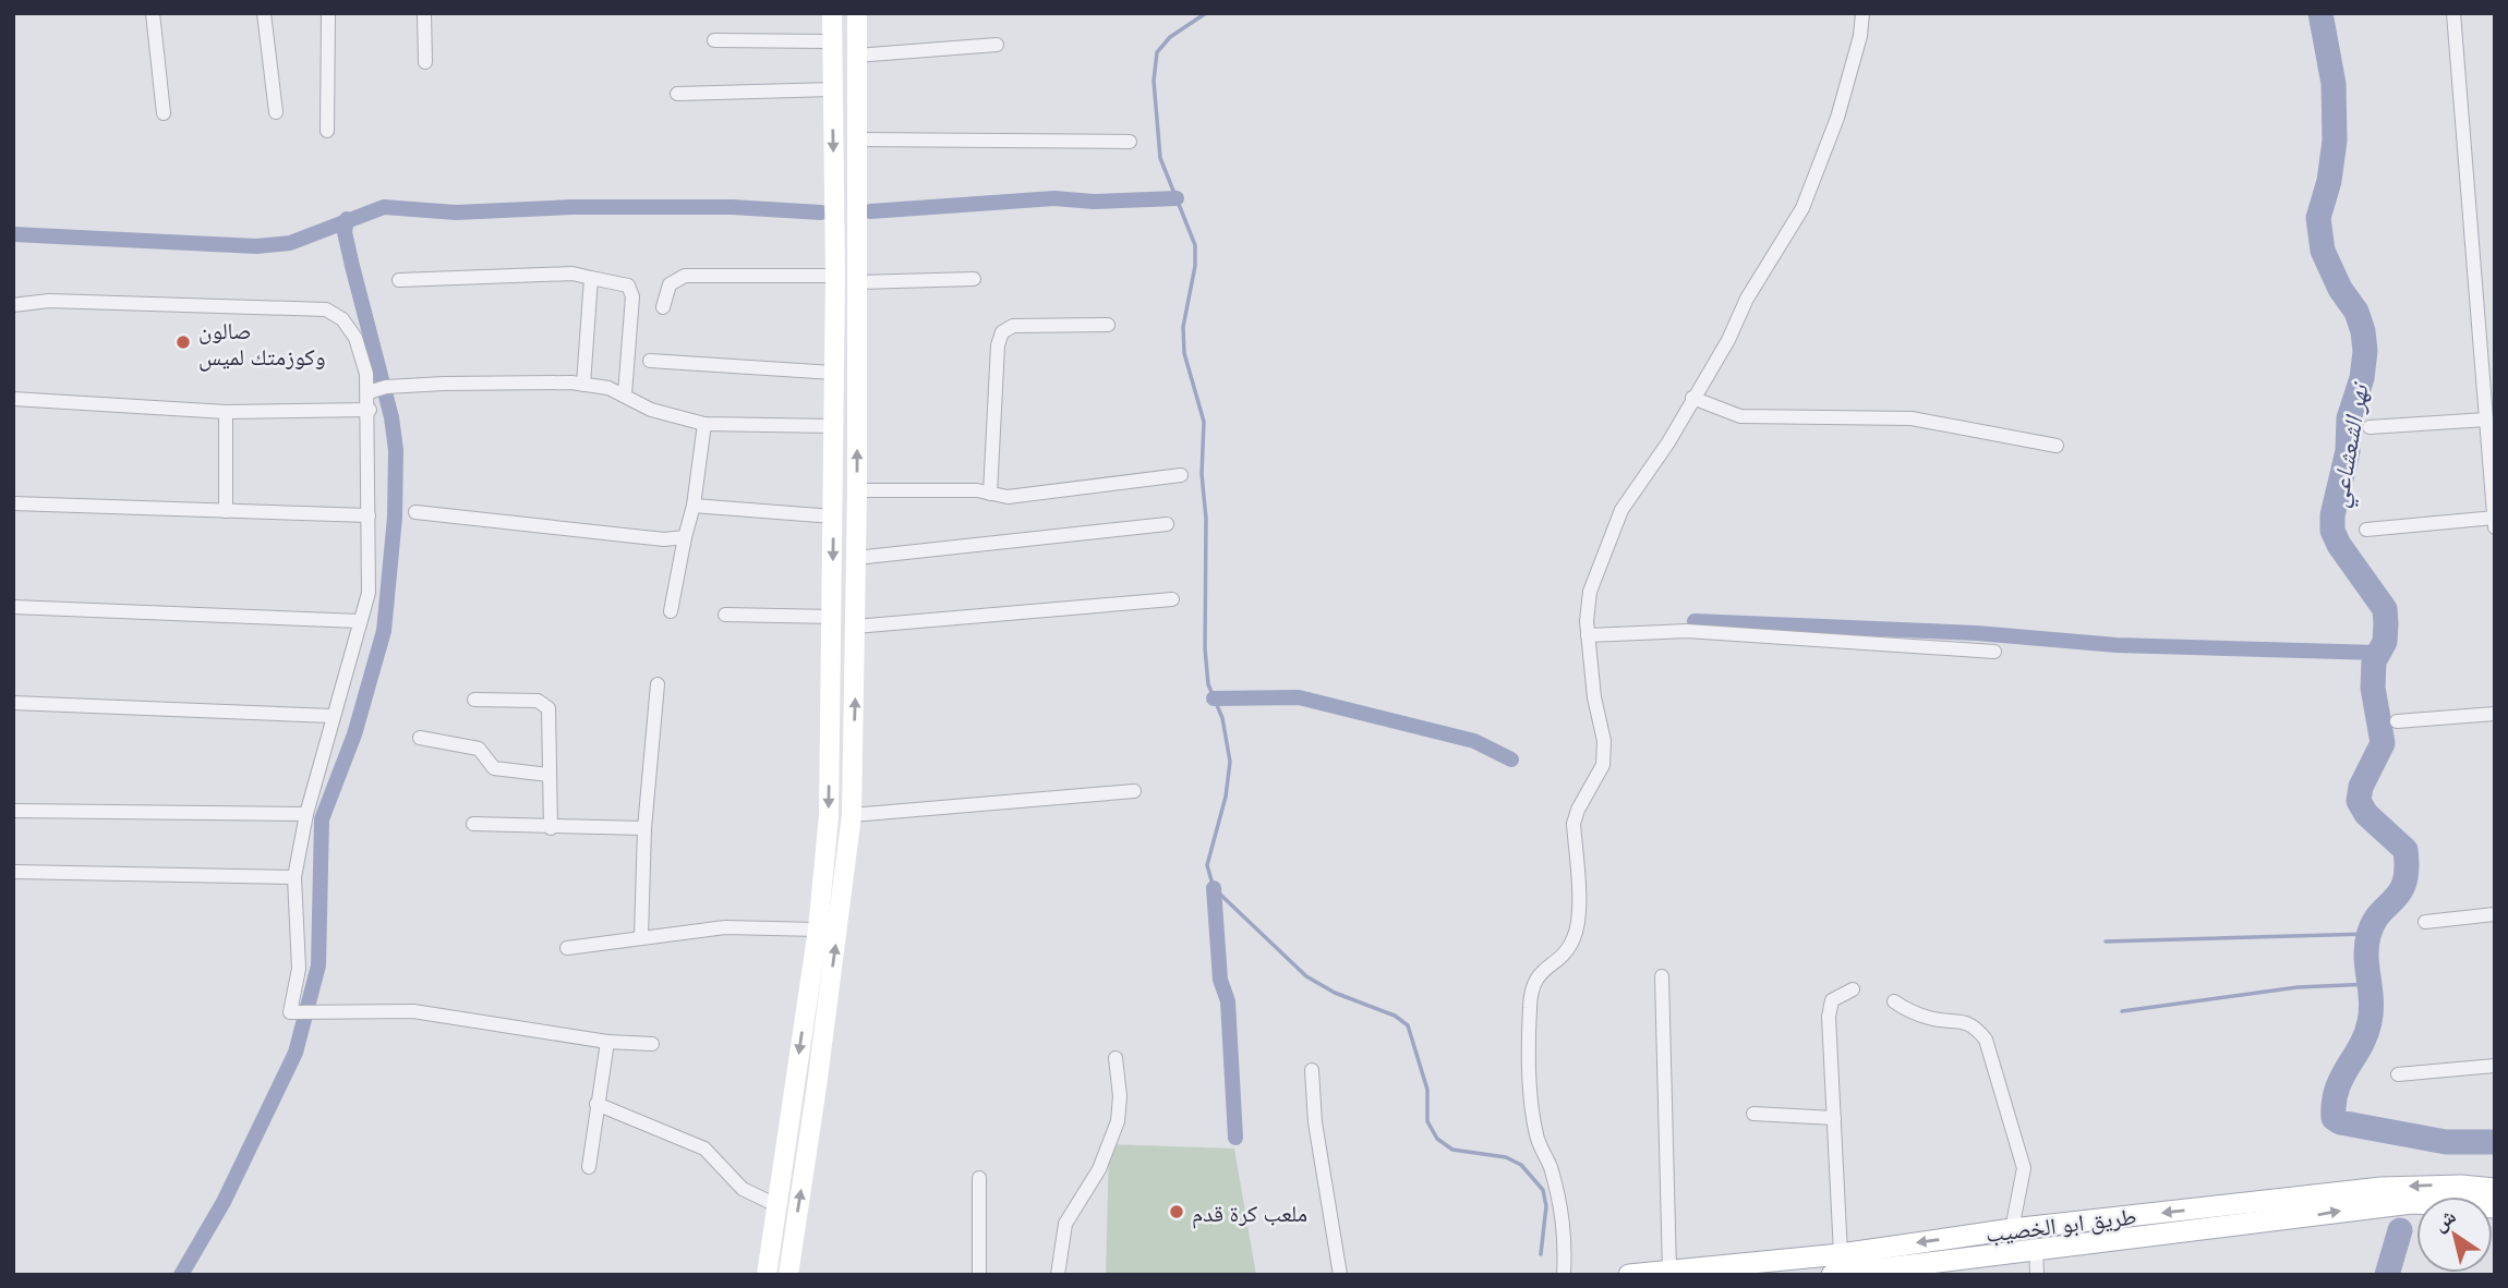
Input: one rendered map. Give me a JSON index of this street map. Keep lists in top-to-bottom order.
{
  "streets": {
    "main road": ["طريق ابو الخصيب"]
  },
  "water": ["نهر الشعشاعي"],
  "places": ["صالون وكوزمتك لميس", "ملعب كرة قدم"],
  "north": "top left"
}
